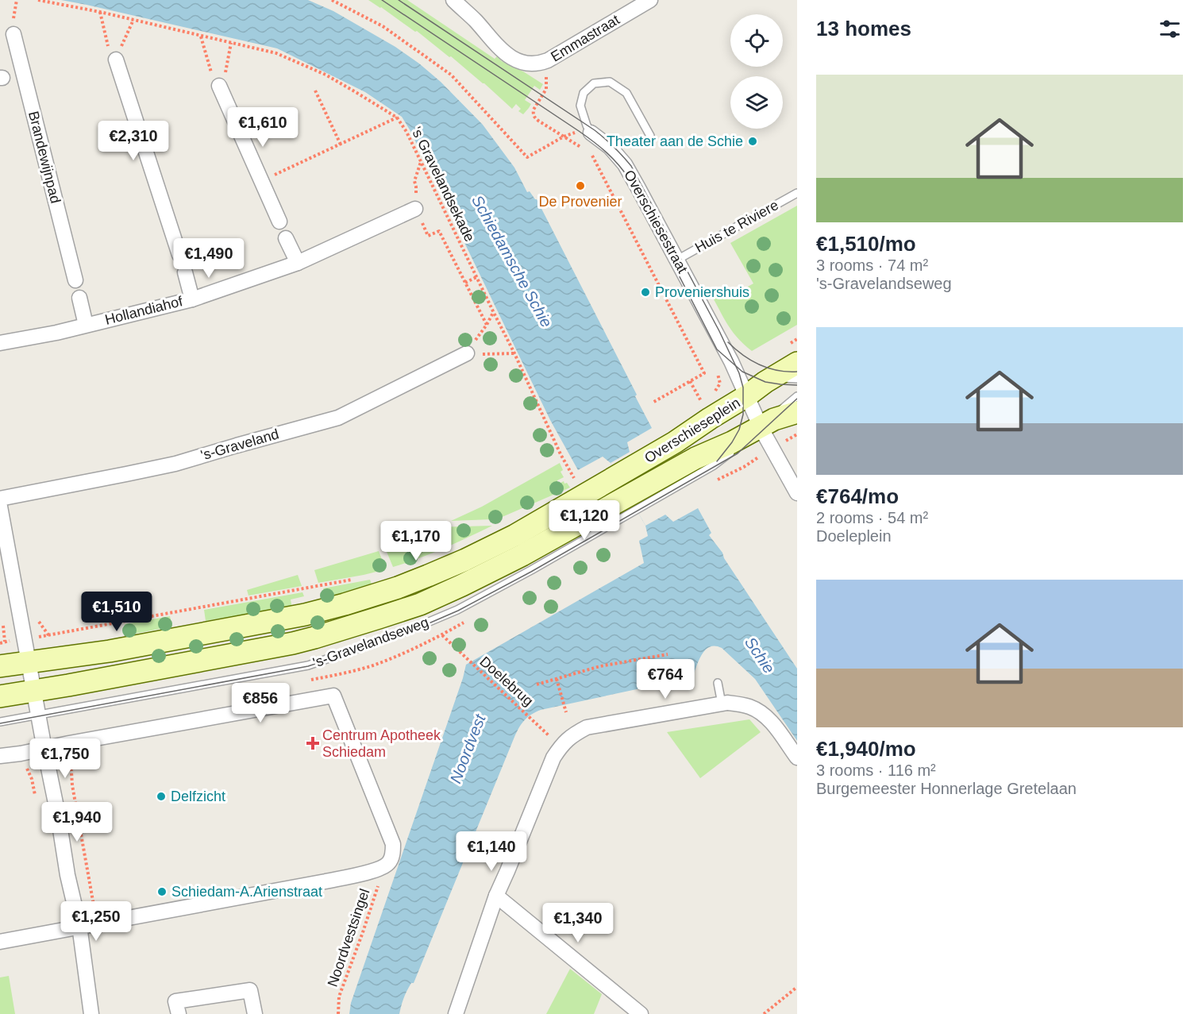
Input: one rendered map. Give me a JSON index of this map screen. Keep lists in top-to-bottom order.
{
  "streets": {
    "main road": ["Overschieseplein", "'s-Gravelandseweg"],
    "street": [
      "Emmastraat",
      "Brandewijnpad",
      "Overschiesestraat",
      "Hollandiahof",
      "'s-Graveland"
    ],
    "lane": ["Huis te Riviere"],
    "path": ["'s Gravelandsekade", "Doelebrug", "Noordvestsingel"]
  },
  "crossings": [
    ["Overschiesestraat", "Huis te Riviere"],
    ["Overschiesestraat", "Overschieseplein"],
    ["Overschieseplein", "'s-Gravelandseweg"]
  ],
  "water": ["Schiedamsche Schie", "Schie", "Noordvest"],
  "places": {
    "other": [
      "Theater aan de Schie",
      "De Provenier",
      "Proveniershuis",
      "Delfzicht",
      "Schiedam-A.Arienstraat"
    ],
    "health": ["Centrum Apotheek Schiedam"]
  },
  "page": {
    "heading": "13 homes",
    "list": [
      {
        "name": "€1,510/mo",
        "note": "3 rooms · 74 m² · 's-Gravelandseweg"
      },
      {
        "name": "€764/mo",
        "note": "2 rooms · 54 m² · Doeleplein"
      },
      {
        "name": "€1,940/mo",
        "note": "3 rooms · 116 m² · Burgemeester Honnerlage Gretelaan"
      }
    ],
    "price": [
      "€1,610",
      "€2,310",
      "€1,490",
      "€1,120",
      "€1,170",
      "€1,510",
      "€764",
      "€856",
      "€1,750",
      "€1,940",
      "€1,140",
      "€1,250",
      "€1,340"
    ]
  }
}
